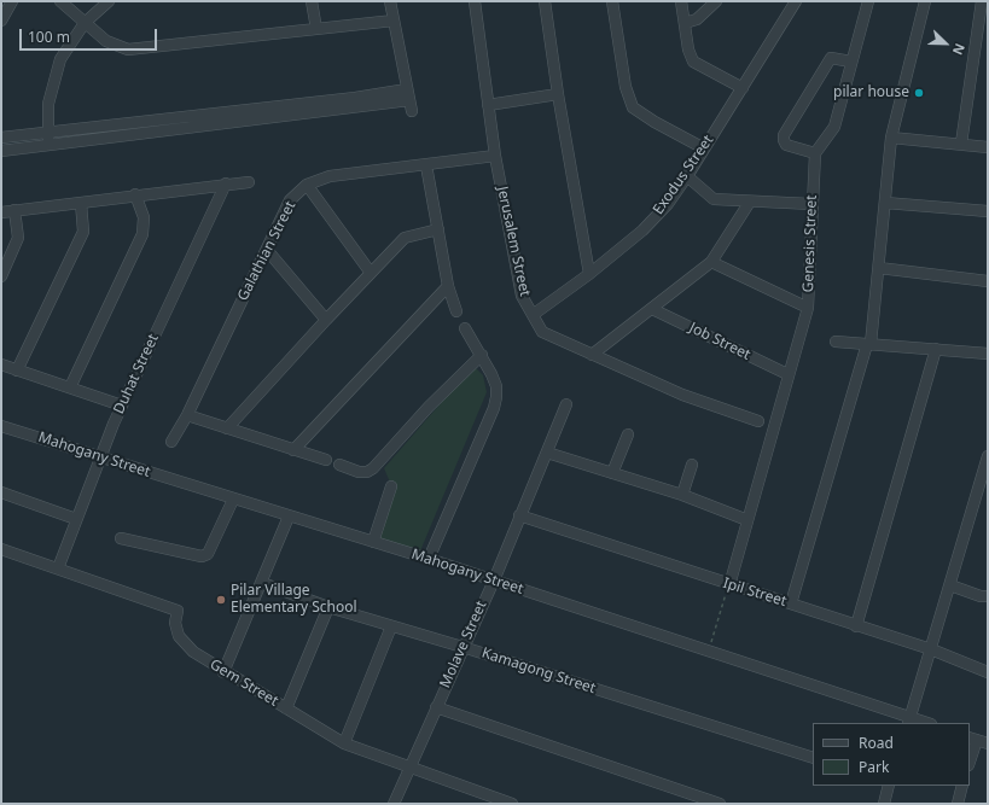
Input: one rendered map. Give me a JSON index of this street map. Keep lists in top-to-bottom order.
{
  "streets": {
    "street": [
      "Exodus Street",
      "Jerusalem Street",
      "Genesis Street",
      "Galathian Street",
      "Job Street",
      "Duhat Street",
      "Mahogany Street",
      "Ipil Street",
      "Molave Street",
      "Kamagong Street",
      "Gem Street"
    ]
  },
  "crossings": [
    ["Exodus Street", "Jerusalem Street"],
    ["Jerusalem Street", "Galathian Street"],
    ["Genesis Street", "Job Street"],
    ["Genesis Street", "Ipil Street"],
    ["Duhat Street", "Mahogany Street"],
    ["Duhat Street", "Gem Street"],
    ["Mahogany Street", "Molave Street"],
    ["Ipil Street", "Molave Street"],
    ["Molave Street", "Kamagong Street"],
    ["Molave Street", "Gem Street"]
  ],
  "places": ["pilar house", "Pilar Village Elementary School"],
  "legend": ["Road", "Park"],
  "scale_bar": "100 m",
  "north": "bottom right"
}
